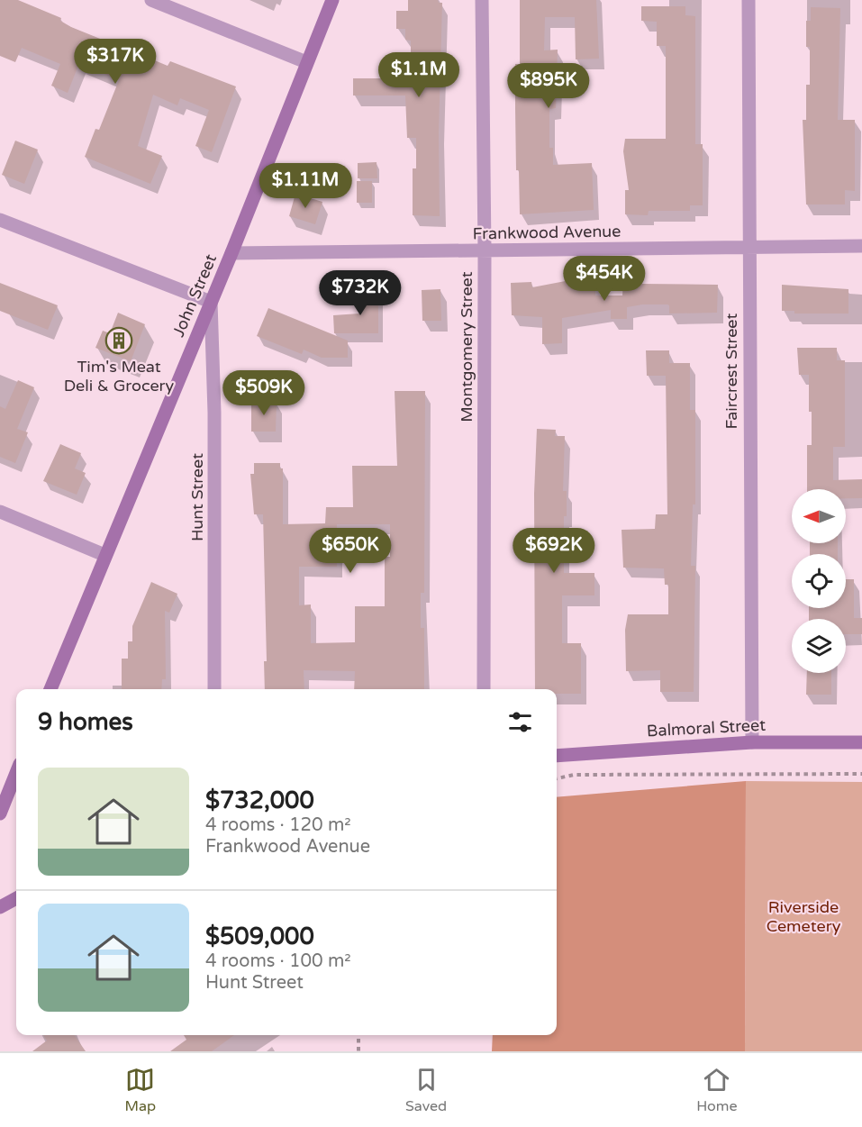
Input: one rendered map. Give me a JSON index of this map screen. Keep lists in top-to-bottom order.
{
  "streets": {
    "street": [
      "Frankwood Avenue",
      "John Street",
      "Montgomery Street",
      "Faircrest Street",
      "Hunt Street",
      "Balmoral Street"
    ]
  },
  "crossings": [
    ["Frankwood Avenue", "John Street"],
    ["Frankwood Avenue", "Montgomery Street"],
    ["Frankwood Avenue", "Faircrest Street"],
    ["John Street", "Hunt Street"],
    ["Faircrest Street", "Balmoral Street"]
  ],
  "parks": ["Riverside Cemetery"],
  "places": {
    "building": ["Tim's Meat Deli & Grocery"]
  },
  "north": "left",
  "page": {
    "price": [
      "$317K",
      "$1.1M",
      "$895K",
      "$1.11M",
      "$454K",
      "$732K",
      "$509K",
      "$650K",
      "$692K"
    ],
    "heading": "9 homes",
    "list": [
      {
        "name": "$732,000",
        "note": "4 rooms · 120 m² · Frankwood Avenue"
      },
      {
        "name": "$509,000",
        "note": "4 rooms · 100 m² · Hunt Street"
      }
    ],
    "tabs": ["Map", "Saved", "Home"]
  }
}
